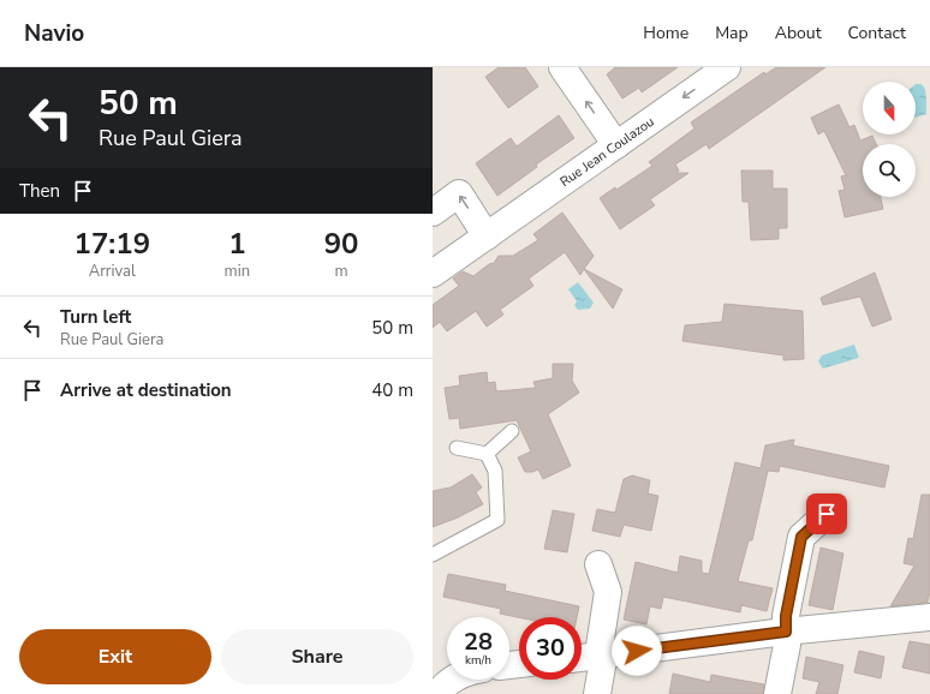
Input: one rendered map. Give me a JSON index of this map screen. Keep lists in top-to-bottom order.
{
  "streets": {
    "street": ["Rue Jean Coulazou"]
  },
  "one_way": ["Rue Jean Coulazou"],
  "north": "bottom",
  "page": {
    "header": "Navio",
    "nav": [
      "Home",
      "Map",
      "About",
      "Contact"
    ],
    "turn": ["50 m", "Rue Paul Giera"],
    "then": "Then",
    "eta": [
      "17:19",
      "Arrival",
      "1",
      "min",
      "90",
      "m"
    ],
    "list": [
      {
        "name": "Turn left",
        "note": "Rue Paul Giera",
        "value": "50 m"
      },
      {
        "name": "Arrive at destination",
        "value": "40 m"
      }
    ],
    "speed": "28 km/h",
    "limit": "30",
    "buttons": ["Exit", "Share"]
  }
}
